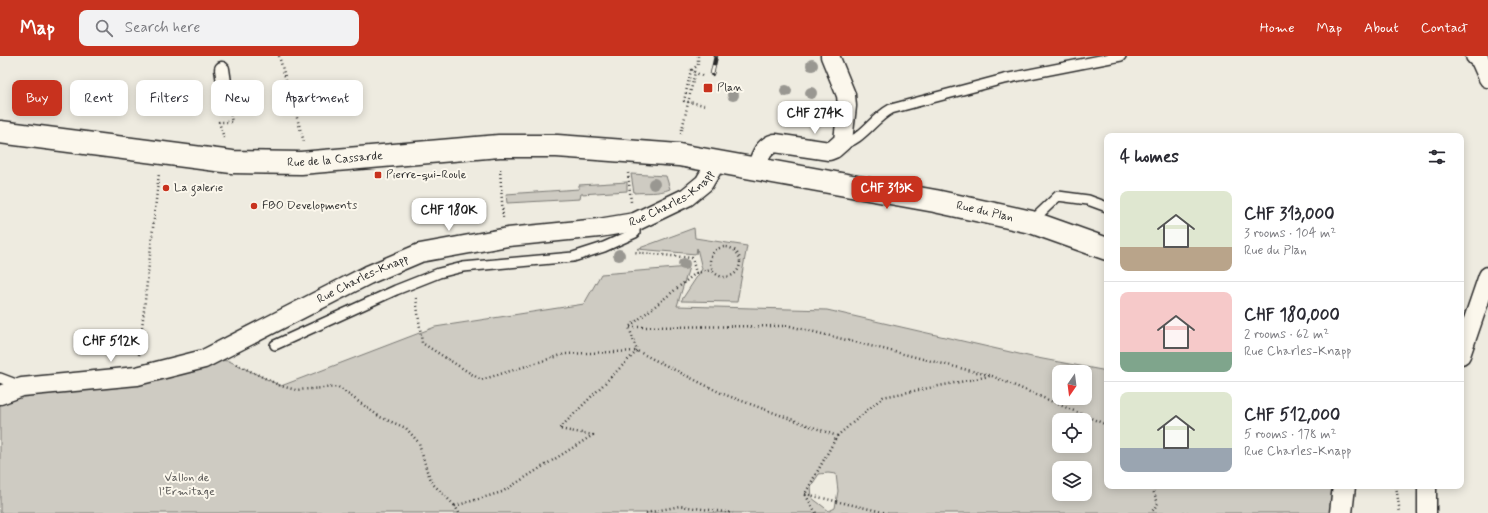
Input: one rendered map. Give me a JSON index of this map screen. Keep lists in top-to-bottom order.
{
  "streets": {
    "main road": ["Rue de la Cassarde", "Rue du Plan"],
    "street": ["Rue Charles-Knapp"]
  },
  "crossings": [
    ["Rue de la Cassarde", "Rue du Plan"],
    ["Rue Charles-Knapp", "Rue du Plan"]
  ],
  "parks": ["Vallon de l’Ermitage"],
  "places": {
    "transit": ["Plan", "Pierre-qui-Roule"],
    "other": ["La galerie", "FBO Developments"]
  },
  "north": "bottom",
  "page": {
    "header": "Map",
    "search": "Search here",
    "nav": [
      "Home",
      "Map",
      "About",
      "Contact"
    ],
    "chip": [
      "Buy",
      "Rent",
      "Filters",
      "New",
      "Apartment"
    ],
    "price": [
      "CHF 274K",
      "CHF 313K",
      "CHF 180K",
      "CHF 512K"
    ],
    "heading": "4 homes",
    "list": [
      {
        "name": "CHF 313,000",
        "note": "3 rooms · 104 m² · Rue du Plan"
      },
      {
        "name": "CHF 180,000",
        "note": "2 rooms · 62 m² · Rue Charles-Knapp"
      },
      {
        "name": "CHF 512,000",
        "note": "5 rooms · 178 m² · Rue Charles-Knapp"
      }
    ]
  }
}
